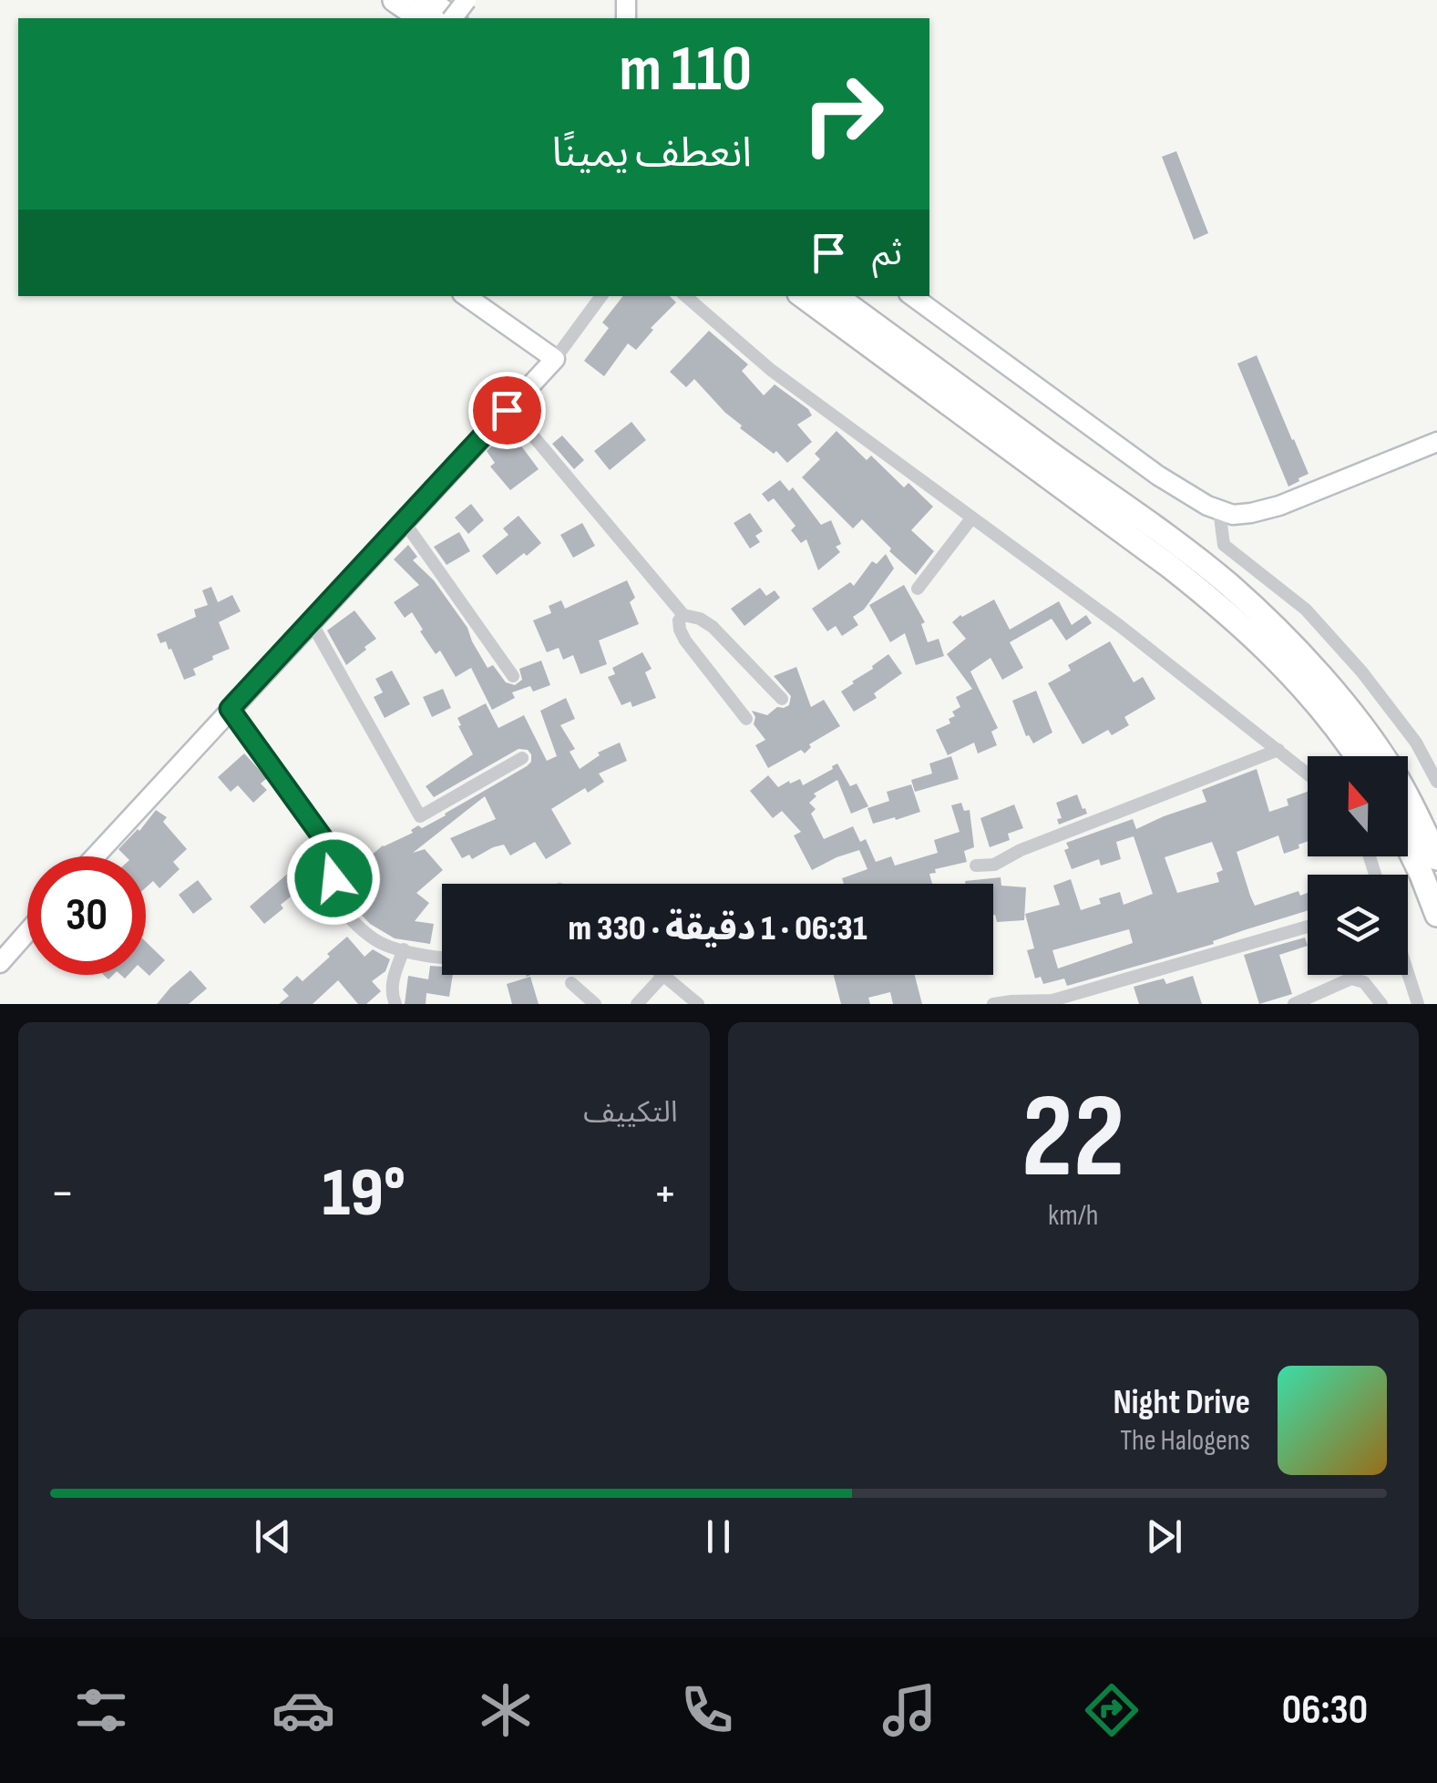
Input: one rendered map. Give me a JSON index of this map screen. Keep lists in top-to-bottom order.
{
  "north": "top",
  "page": {
    "turn": ["110 m", "انعطف يمينًا"],
    "then": "ثم",
    "limit": "30",
    "trip": "06:31 · 1 دقيقة · 330 m",
    "tile": [
      ["22", "km/h"],
      "التكييف"
    ],
    "heat": ["−", "19°", "+"],
    "song": ["Night Drive", "The Halogens"],
    "tabs": "06:30"
  }
}
